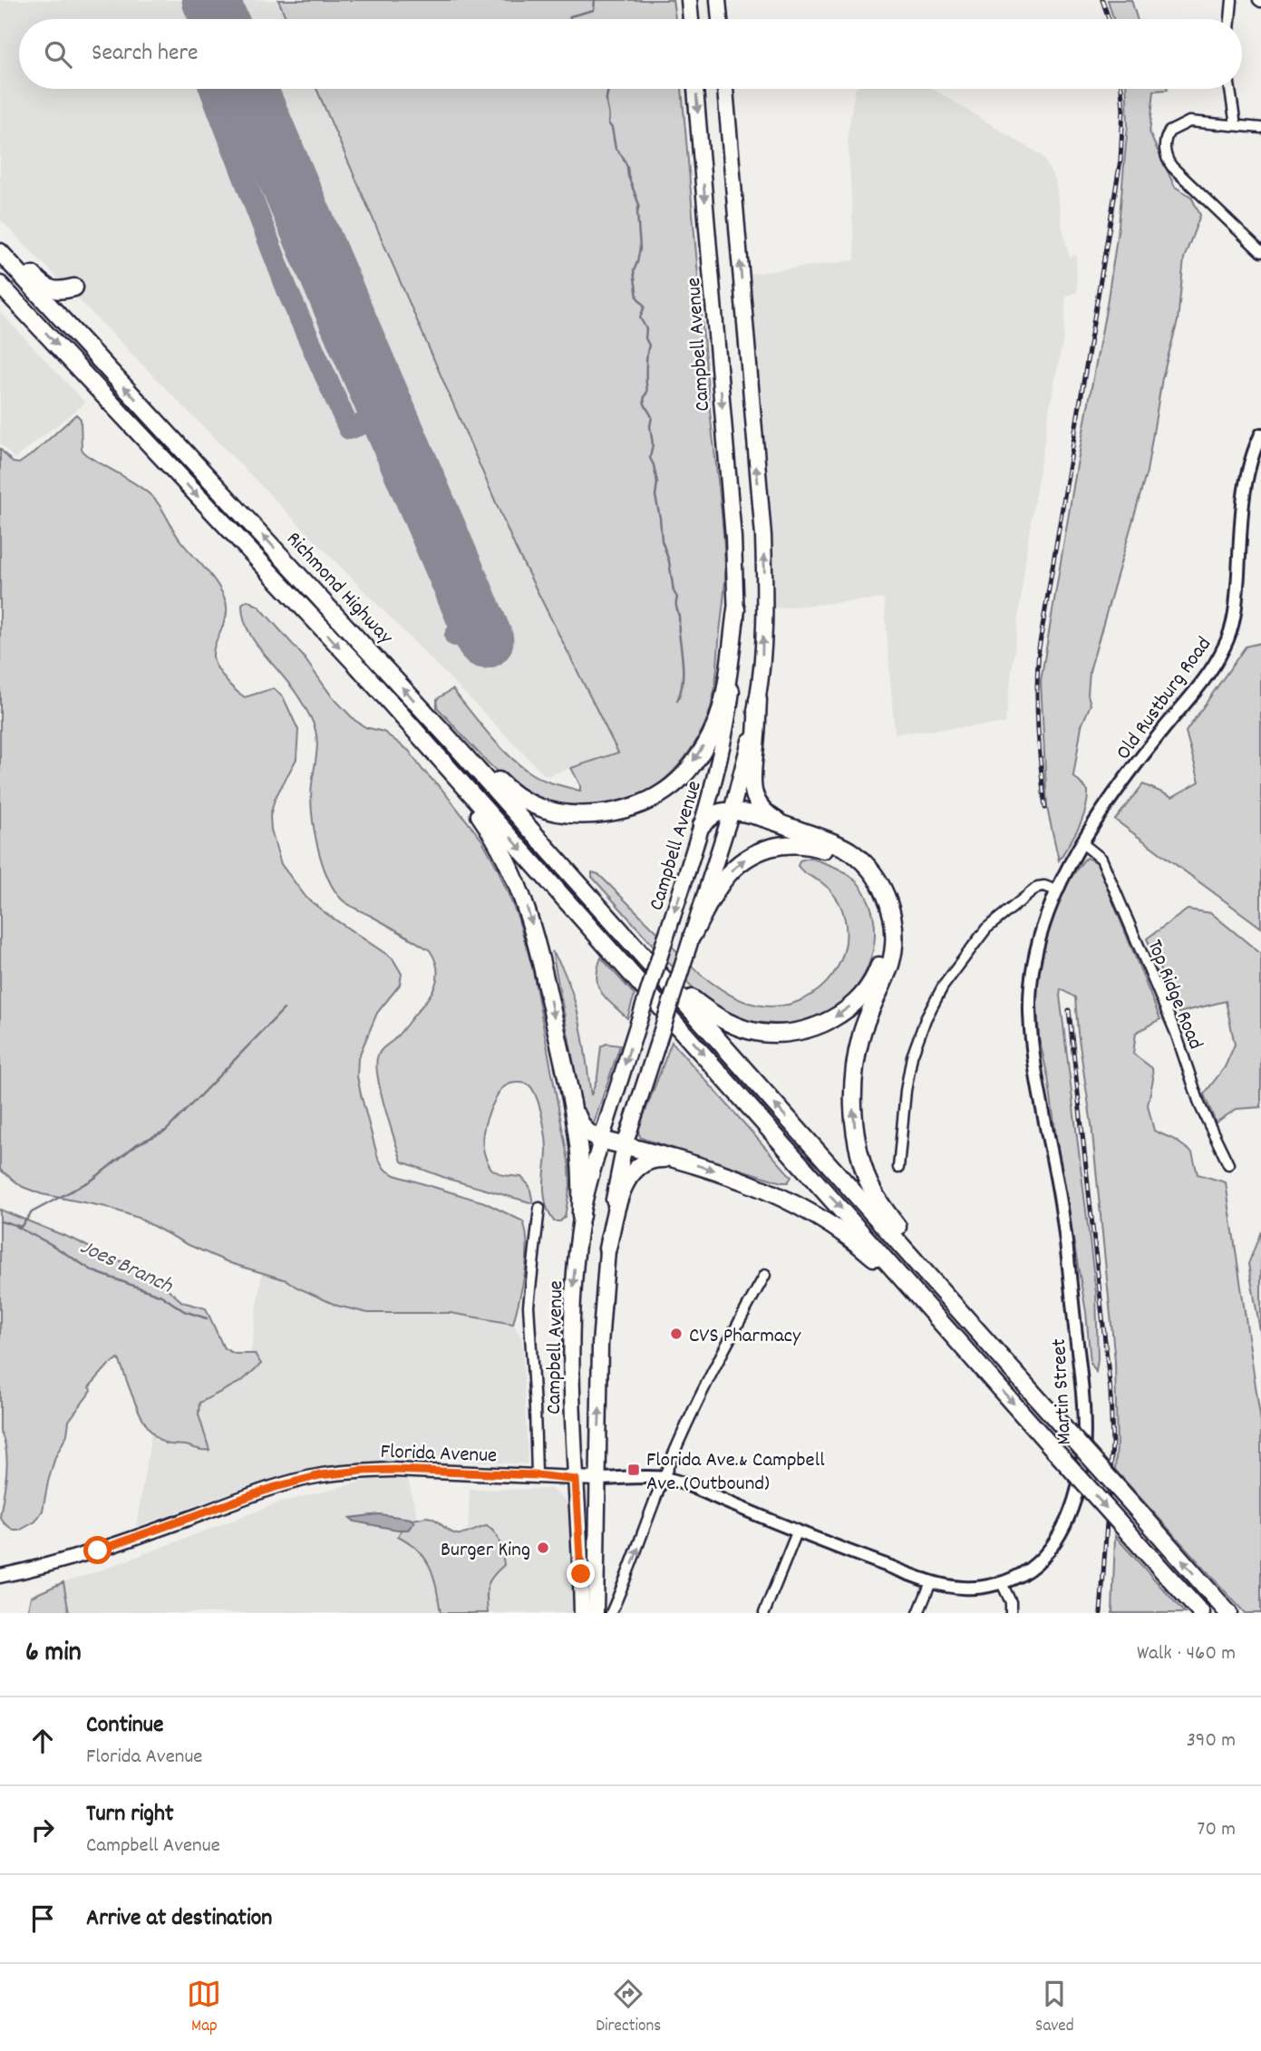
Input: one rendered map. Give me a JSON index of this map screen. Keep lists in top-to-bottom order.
{
  "streets": {
    "highway": ["Richmond Highway"],
    "main road": ["Campbell Avenue", "Florida Avenue"],
    "street": ["Old Rustburg Road", "Top Ridge Road", "Martin Street"]
  },
  "crossings": [
    ["Campbell Avenue", "Florida Avenue"],
    ["Old Rustburg Road", "Top Ridge Road"],
    ["Old Rustburg Road", "Martin Street"],
    ["Martin Street", "Florida Avenue"]
  ],
  "water": ["Joes Branch"],
  "places": {
    "other": ["CVS Pharmacy", "Burger King"],
    "transit": ["Florida Ave.& Campbell Ave. (Outbound)"]
  },
  "page": {
    "search": "Search here",
    "heading": ["6 min", "Walk · 460 m"],
    "list": [
      ["Continue", "Florida Avenue", "390 m"],
      ["Turn right", "Campbell Avenue", "70 m"],
      "Arrive at destination"
    ],
    "nav": ["Map", "Directions", "Saved"]
  }
}
